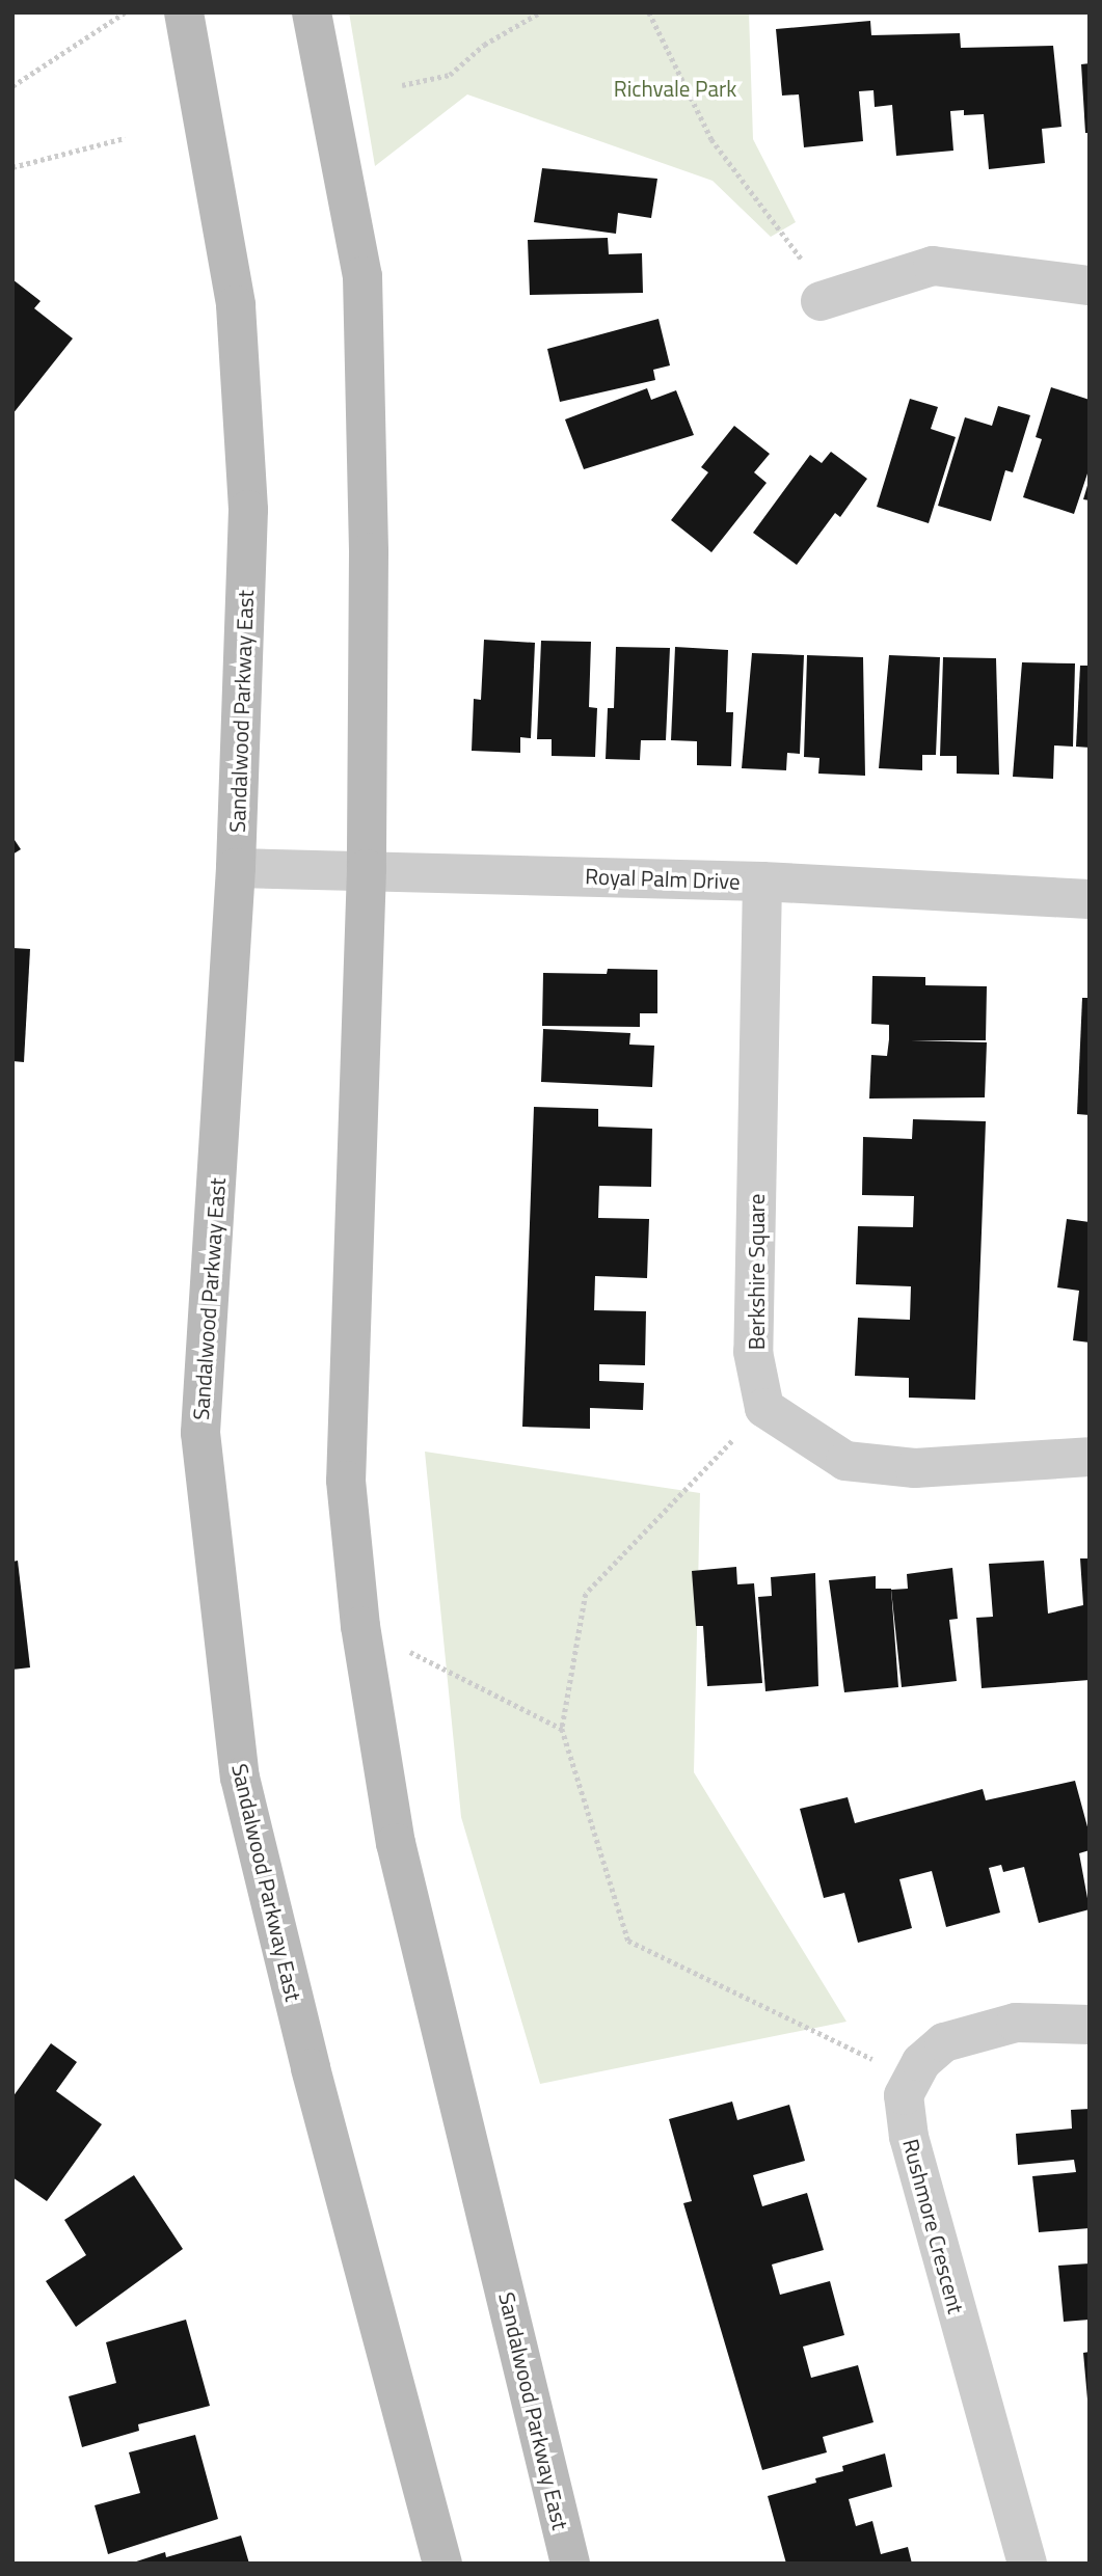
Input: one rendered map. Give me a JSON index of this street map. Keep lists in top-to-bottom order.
{
  "streets": {
    "main road": ["Sandalwood Parkway East"],
    "street": ["Royal Palm Drive", "Berkshire Square", "Rushmore Crescent"]
  },
  "crossings": [
    ["Sandalwood Parkway East", "Royal Palm Drive"],
    ["Royal Palm Drive", "Berkshire Square"]
  ],
  "parks": ["Richvale Park"]
}
